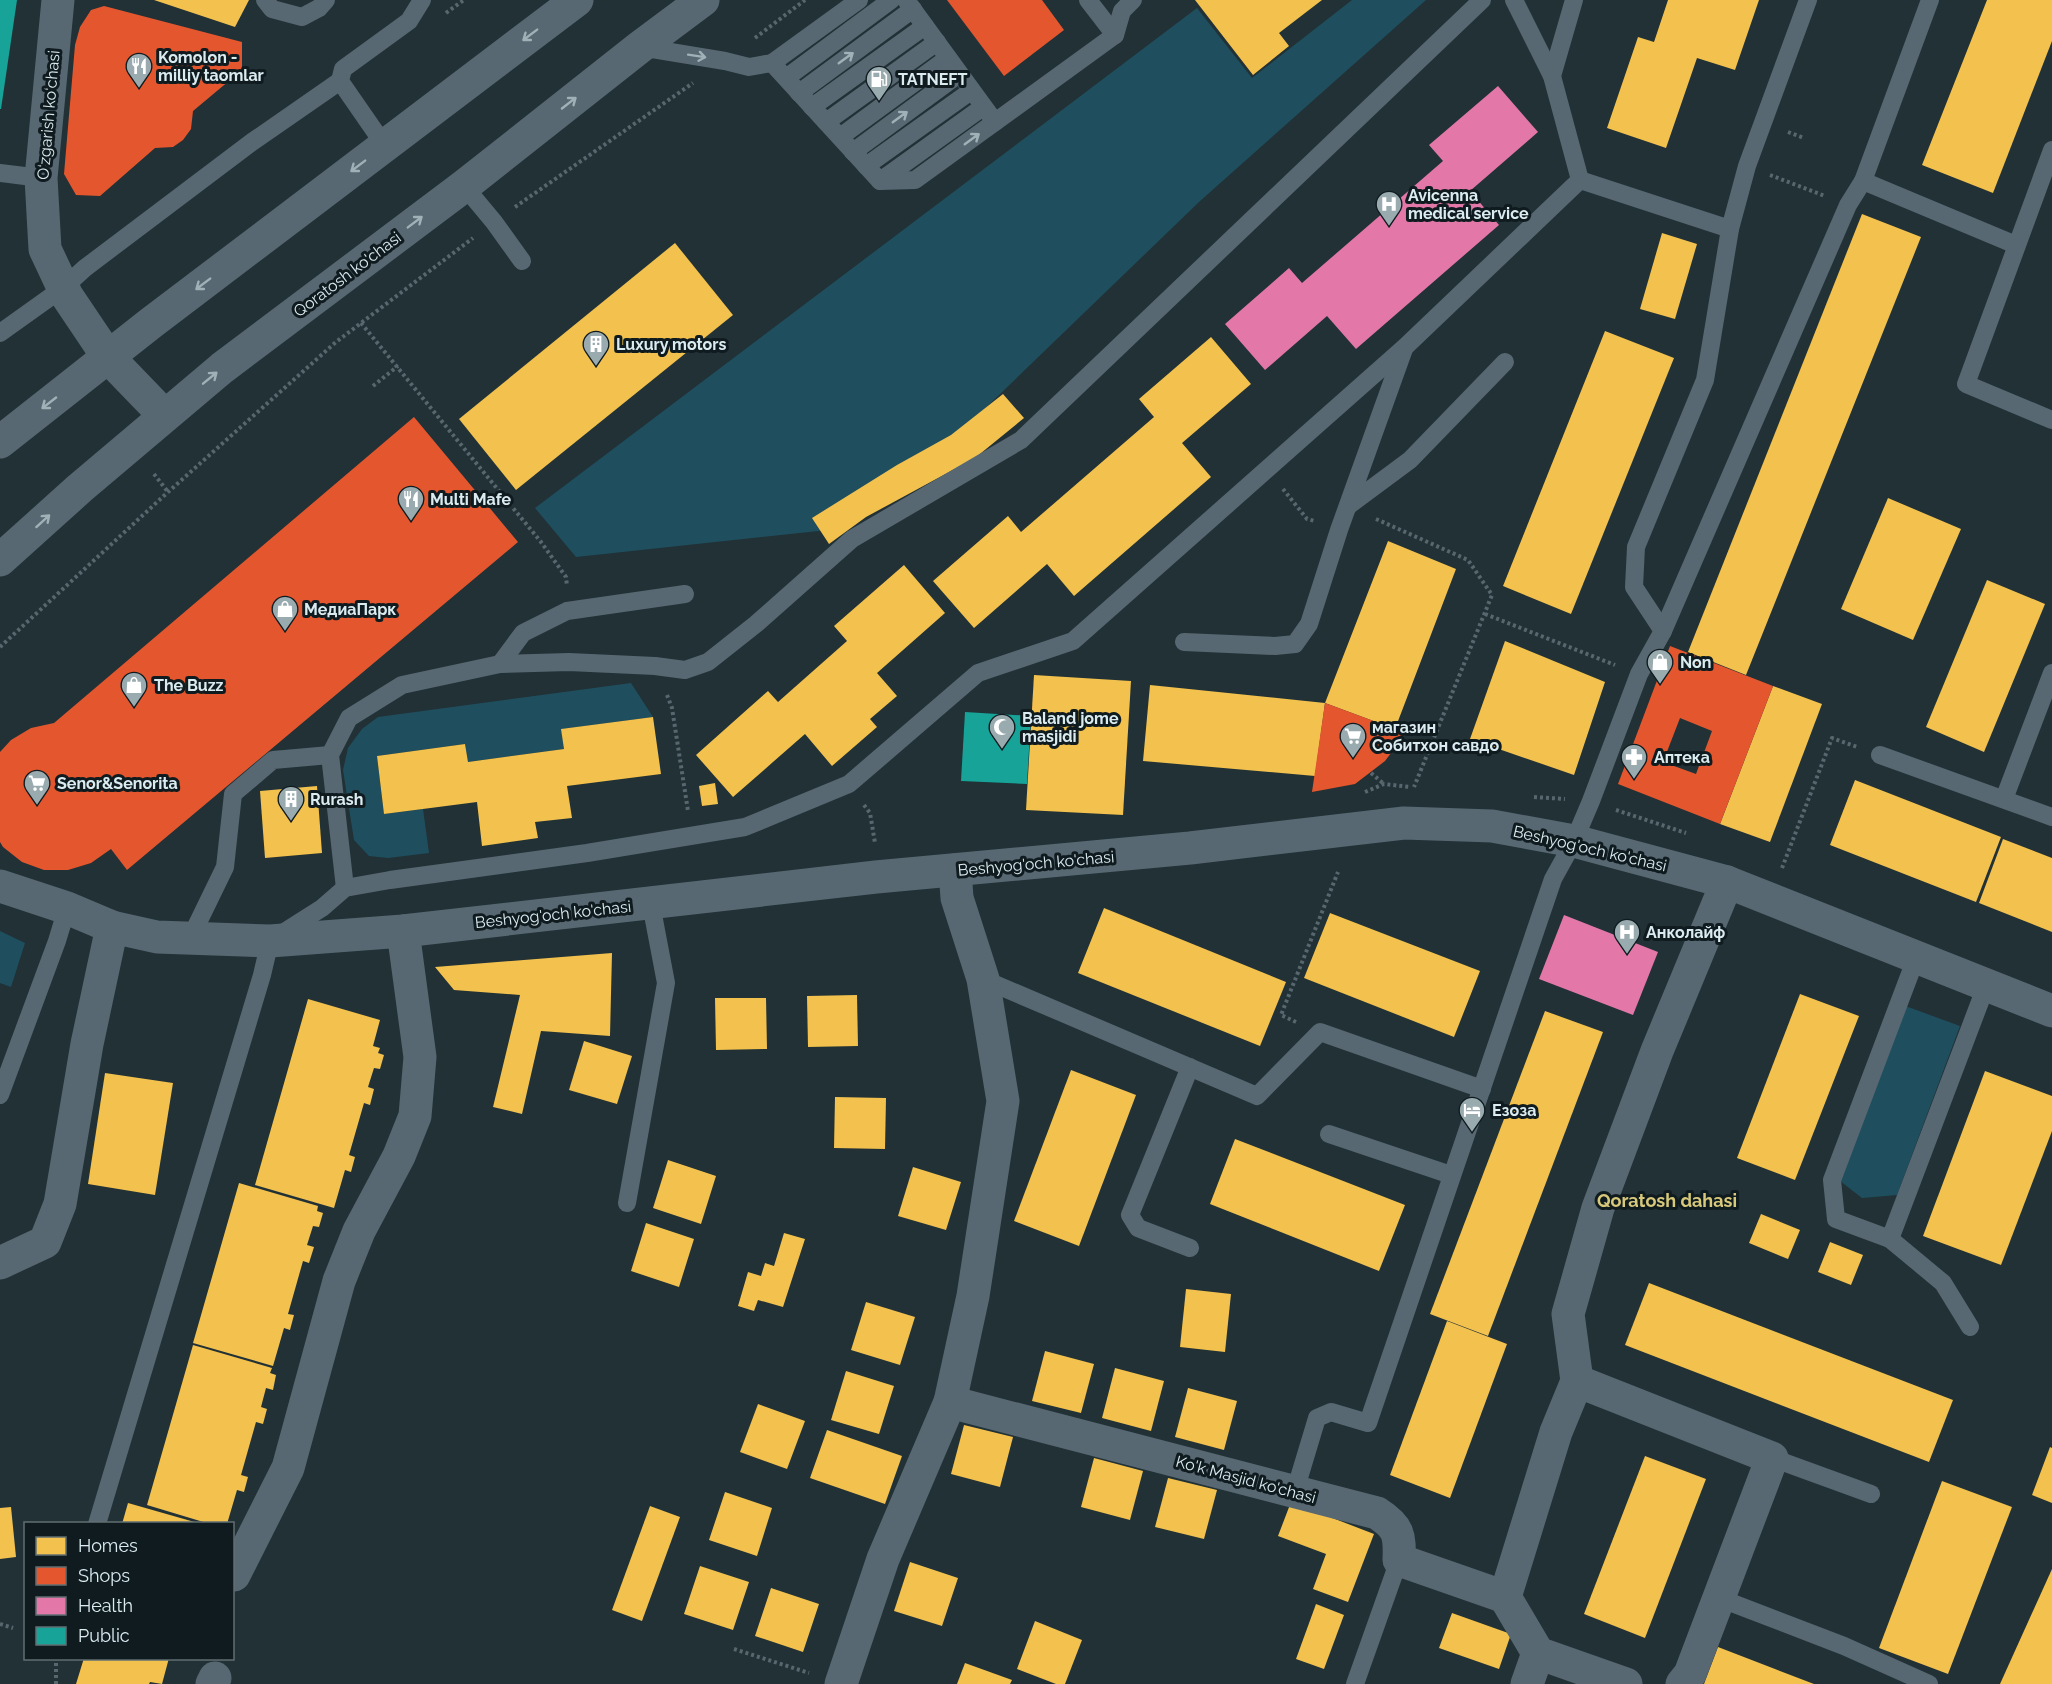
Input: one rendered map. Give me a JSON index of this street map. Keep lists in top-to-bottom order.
{
  "streets": {
    "street": [
      "O‘zgarish ko‘chasi",
      "Qoratosh ko'chasi",
      "Beshyog'och ko'chasi",
      "Ko'k Masjid ko'chasi"
    ]
  },
  "crossings": [
    ["O‘zgarish ko‘chasi", "Qoratosh ko'chasi"]
  ],
  "districts": ["Qoratosh dahasi"],
  "places": {
    "restaurant": ["Komolon - milliy taomlar", "Multi Mafe"],
    "fuel station": ["TATNEFT"],
    "hospital": ["Avicenna medical service", "Анколайф"],
    "building": ["Luxury motors", "Rurash"],
    "shop": ["МедиаПарк", "Non", "The Buzz"],
    "mosque": ["Baland jome masjidi"],
    "supermarket": ["магазин Собитхон савдо", "Senor&Senorita"],
    "pharmacy": ["Аптека"],
    "hotel": ["Езоза"]
  },
  "legend": [
    "Homes",
    "Shops",
    "Health",
    "Public"
  ]
}
